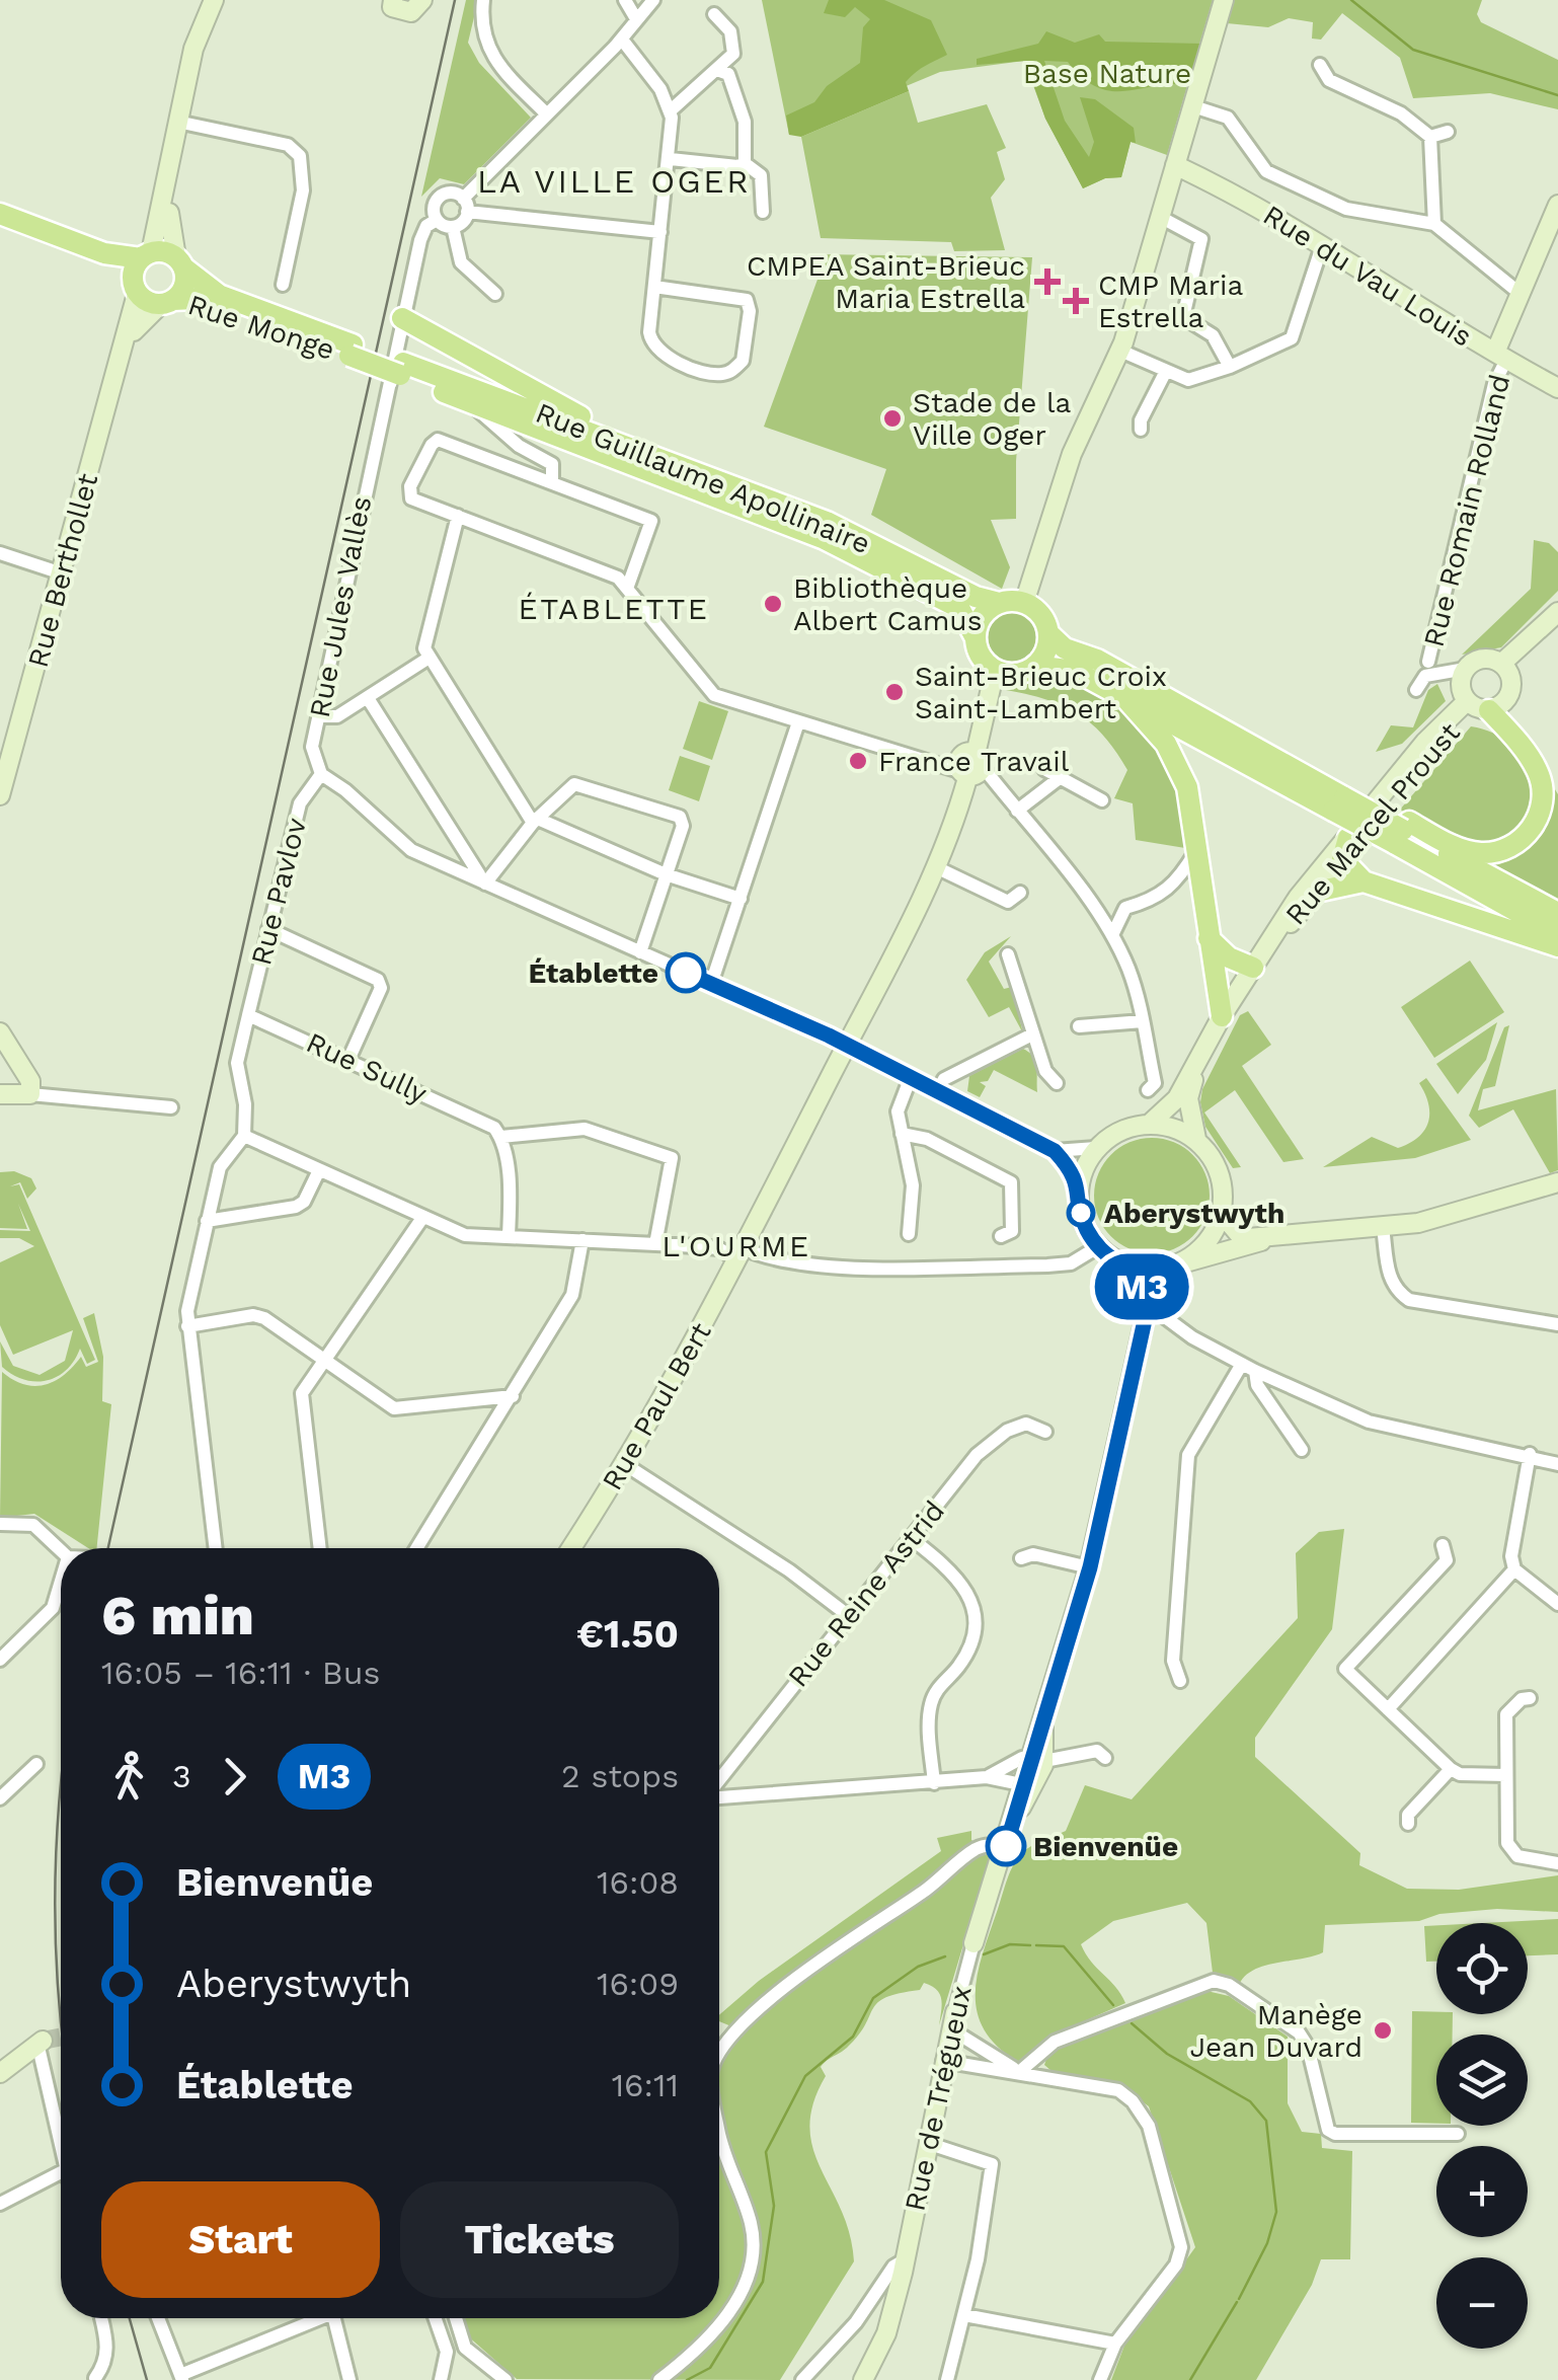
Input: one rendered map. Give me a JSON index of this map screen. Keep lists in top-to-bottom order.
{
  "streets": {
    "main road": [
      "Rue du Vau Louis",
      "Rue Monge",
      "Rue Guillaume Apollinaire",
      "Rue Romain Rolland",
      "Rue Berthollet",
      "Rue Marcel Proust",
      "Rue Paul Bert",
      "Rue de Trégueux"
    ],
    "street": [
      "Rue Jules Vallès",
      "Rue Pavlov",
      "Rue Sully",
      "Rue Reine Astrid"
    ]
  },
  "crossings": [
    ["Rue du Vau Louis", "Rue Romain Rolland"],
    ["Rue Monge", "Rue Berthollet"],
    ["Rue Guillaume Apollinaire", "Rue Paul Bert"],
    ["Rue Romain Rolland", "Rue Marcel Proust"],
    ["Rue Jules Vallès", "Rue Pavlov"],
    ["Rue Pavlov", "Rue Sully"]
  ],
  "districts": ["LA VILLE OGER", "ÉTABLETTE", "L'OURME"],
  "parks": ["Base Nature"],
  "places": {
    "health": ["CMPEA Saint-Brieuc Maria Estrella", "CMP Maria Estrella"],
    "other": [
      "Stade de la Ville Oger",
      "Bibliothèque Albert Camus",
      "Saint-Brieuc Croix Saint-Lambert",
      "France Travail",
      "Établette",
      "Aberystwyth",
      "Bienvenüe",
      "Manège Jean Duvard"
    ]
  },
  "lines": ["bus line M3"],
  "page": {
    "on_map": "M3",
    "heading": ["6 min", "16:05 – 16:11 · Bus", "€1.50"],
    "legs": ["3", "M3", "2 stops"],
    "list": [
      {
        "name": "Bienvenüe",
        "value": "16:08"
      },
      {
        "name": "Aberystwyth",
        "value": "16:09"
      },
      {
        "name": "Établette",
        "value": "16:11"
      }
    ],
    "map_buttons": ["+", "−"],
    "buttons": ["Start", "Tickets"]
  }
}
